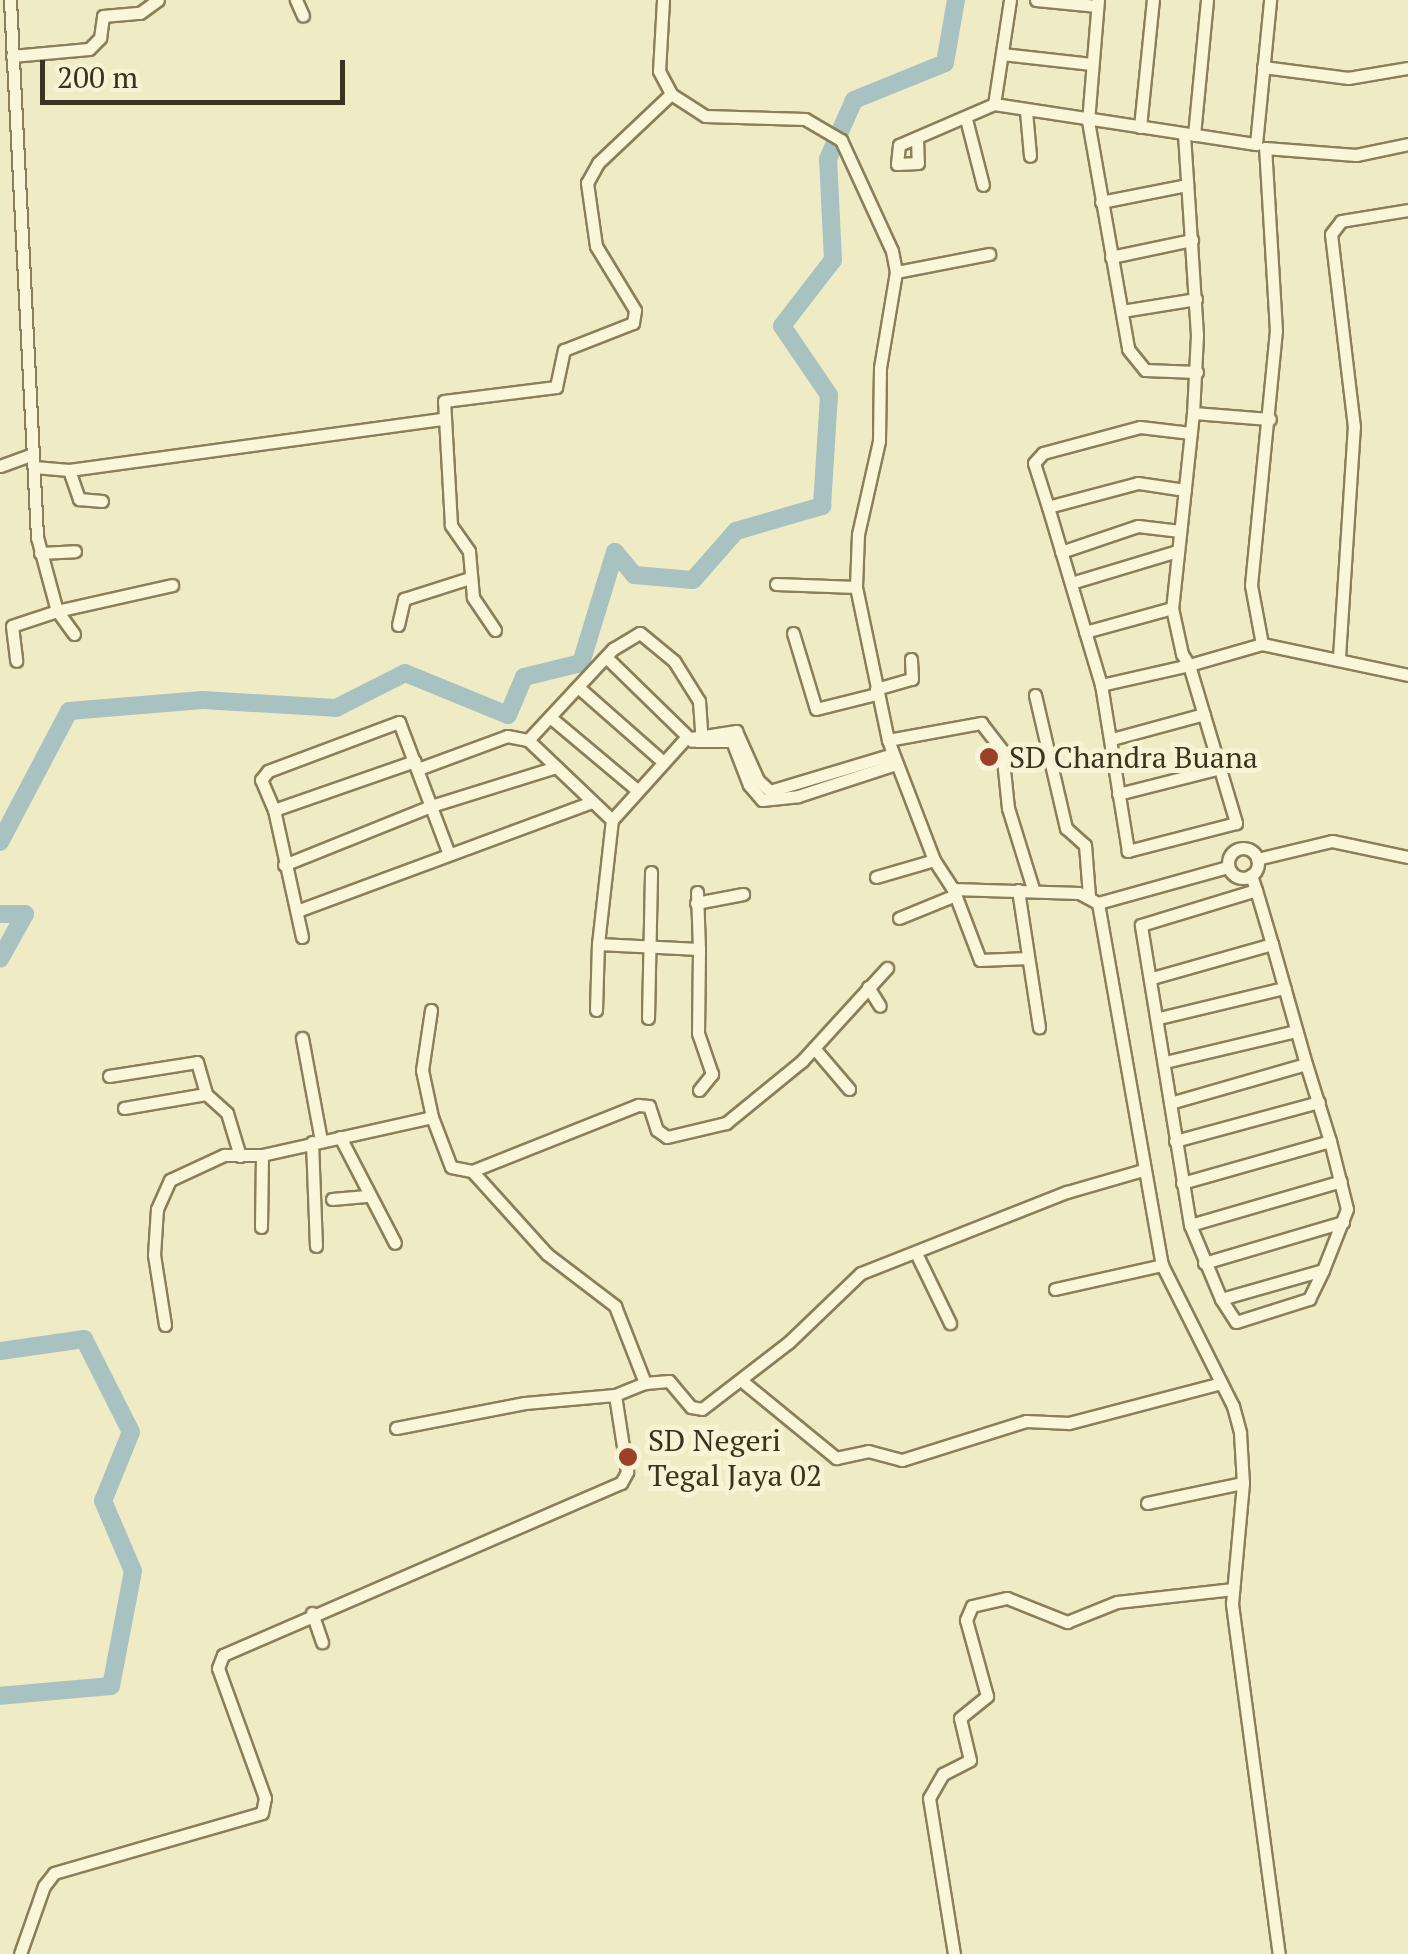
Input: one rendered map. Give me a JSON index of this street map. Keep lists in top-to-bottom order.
{
  "places": ["SD Chandra Buana", "SD Negeri Tegal Jaya 02"],
  "scale_bar": "200 m"
}
